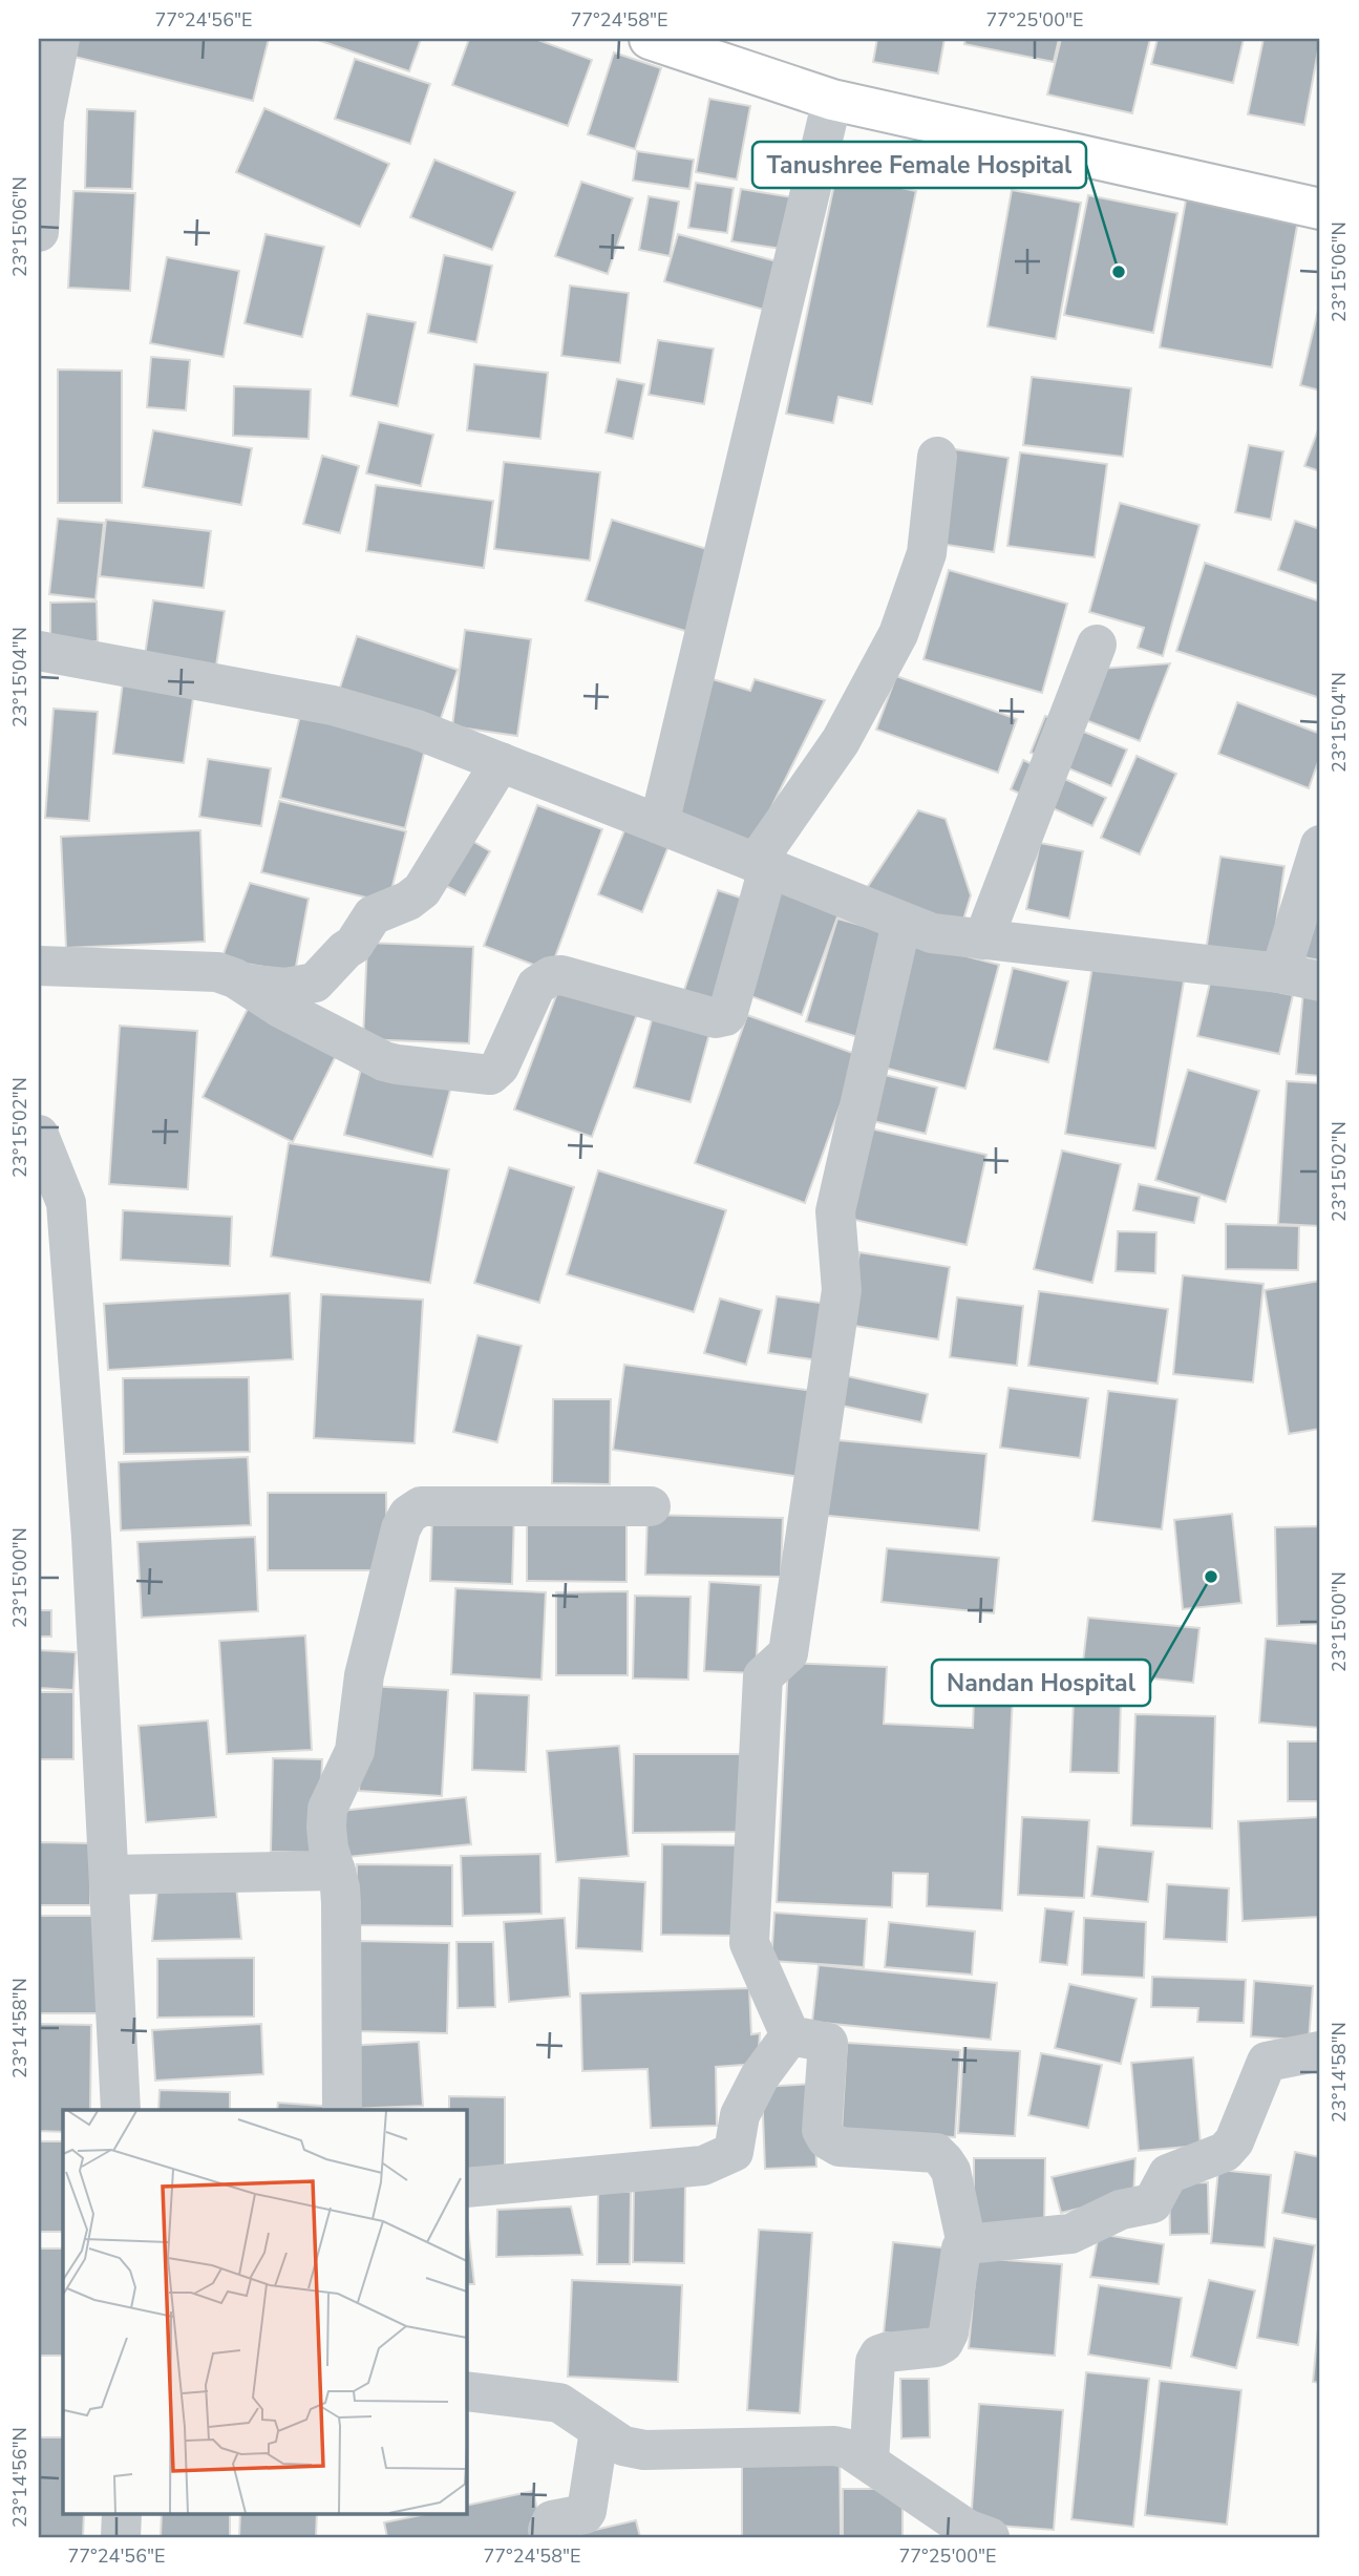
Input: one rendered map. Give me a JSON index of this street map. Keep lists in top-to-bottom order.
{
  "places": ["Tanushree Female Hospital", "Nandan Hospital"],
  "coordinates": [
    "77°24'56\"E",
    "77°24'58\"E",
    "77°25'00\"E",
    "23°15'06\"N",
    "23°15'04\"N",
    "23°15'02\"N",
    "23°15'00\"N",
    "23°14'58\"N",
    "23°14'56\"N"
  ]
}
